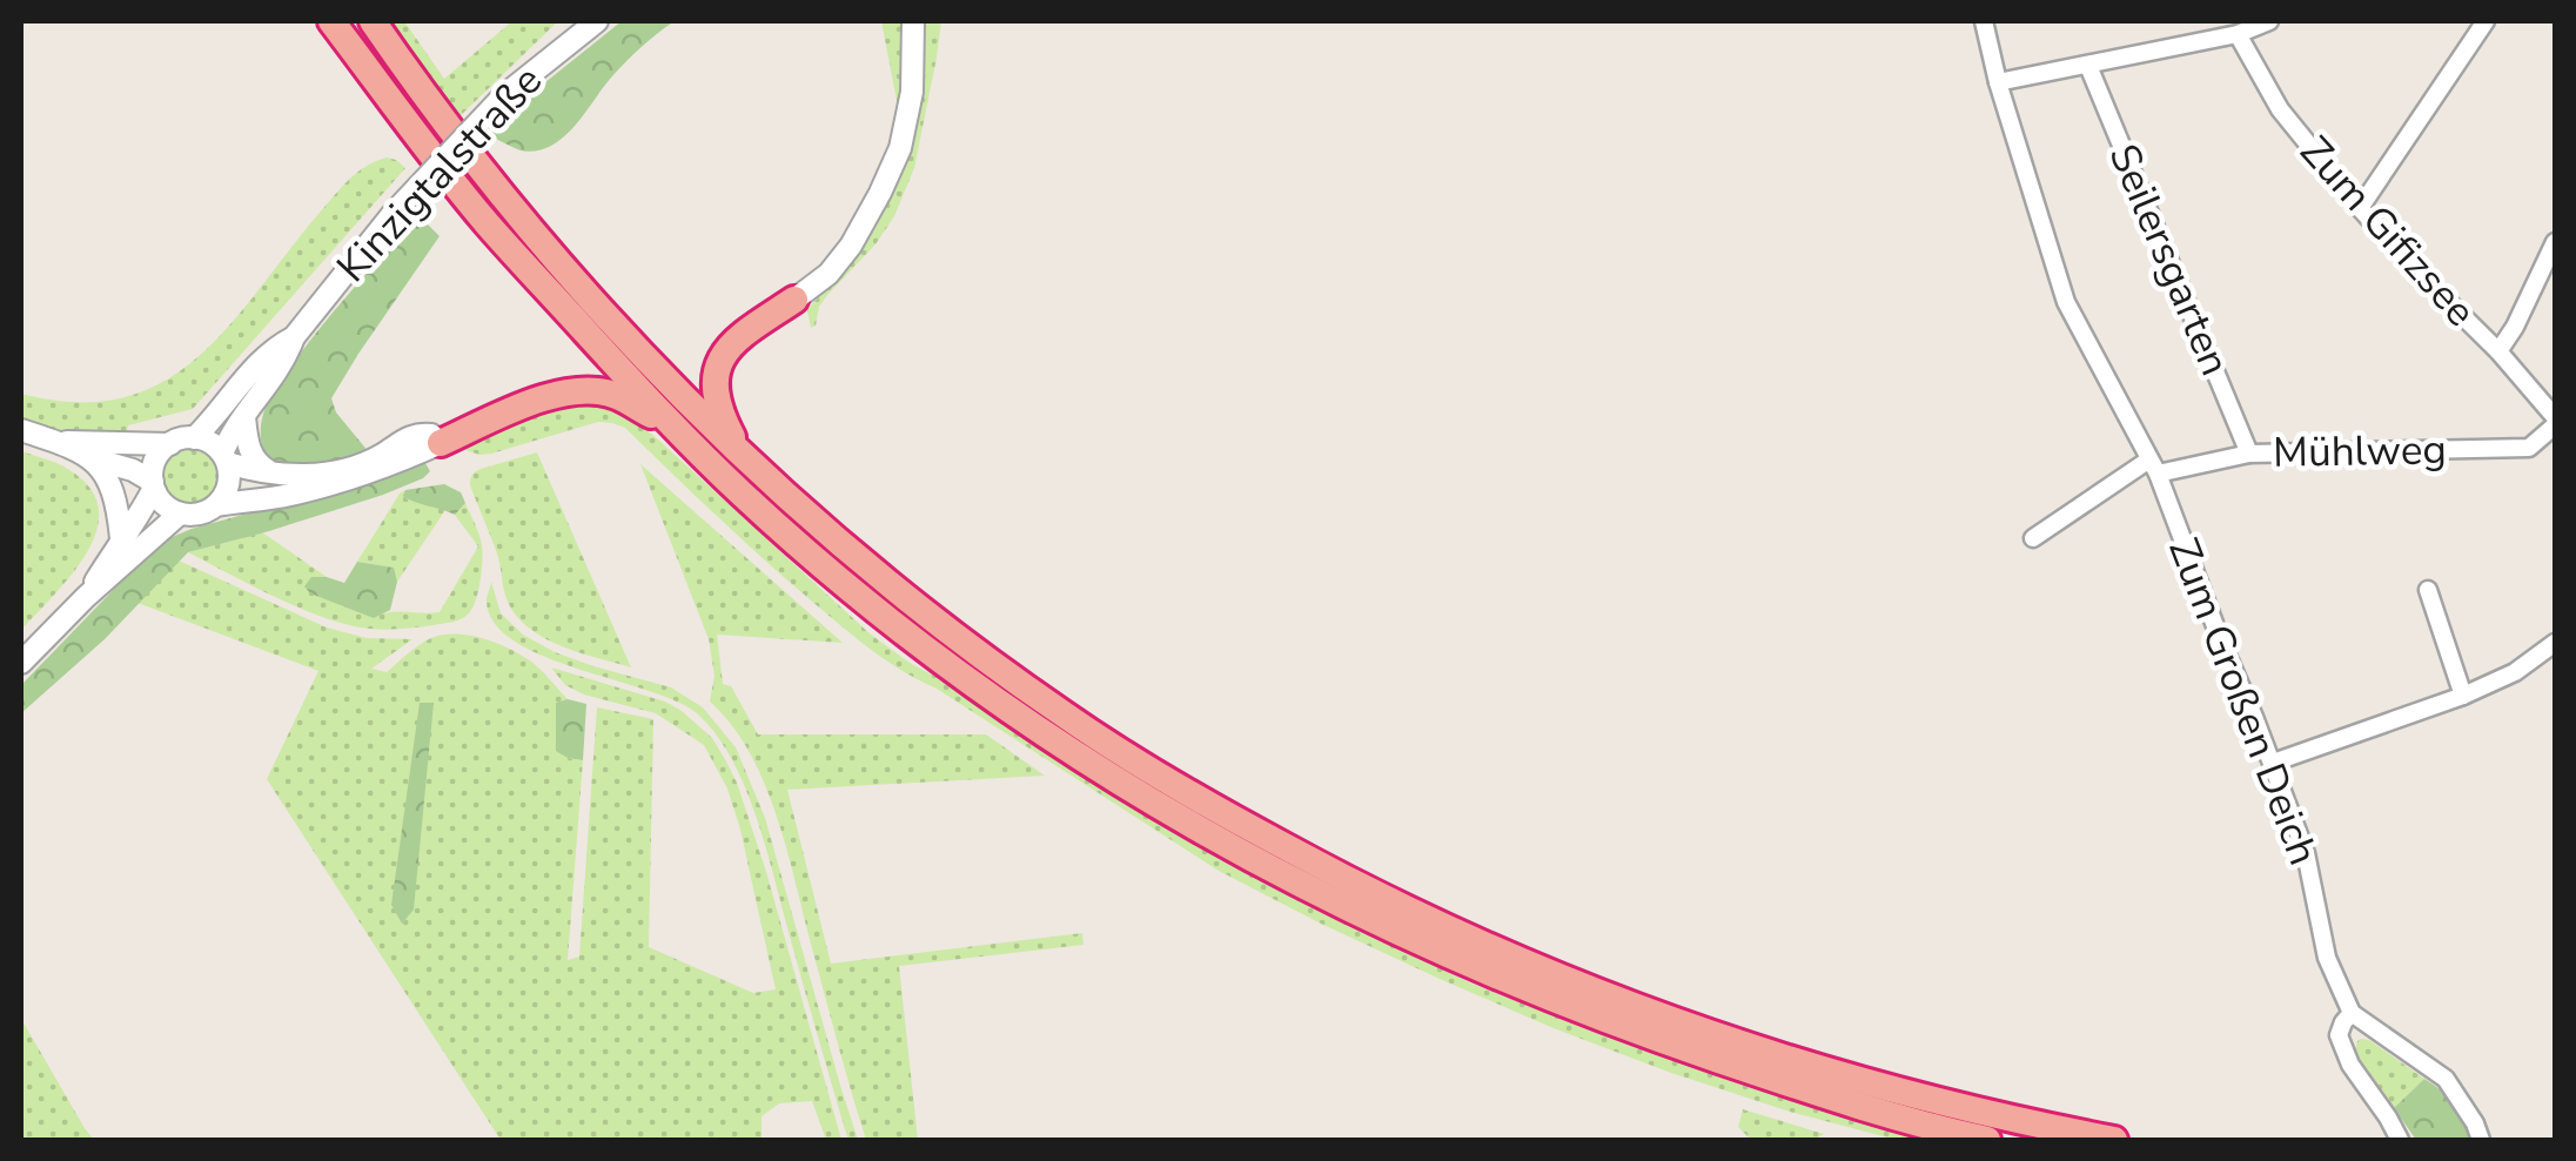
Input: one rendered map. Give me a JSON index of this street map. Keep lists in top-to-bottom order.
{
  "streets": {
    "street": [
      "Kinzigtalstraße",
      "Zum Gifizsee",
      "Seilersgarten",
      "Mühlweg",
      "Zum Großen Deich"
    ]
  },
  "crossings": [
    ["Zum Gifizsee", "Mühlweg"],
    ["Seilersgarten", "Mühlweg"],
    ["Mühlweg", "Zum Großen Deich"]
  ]
}
